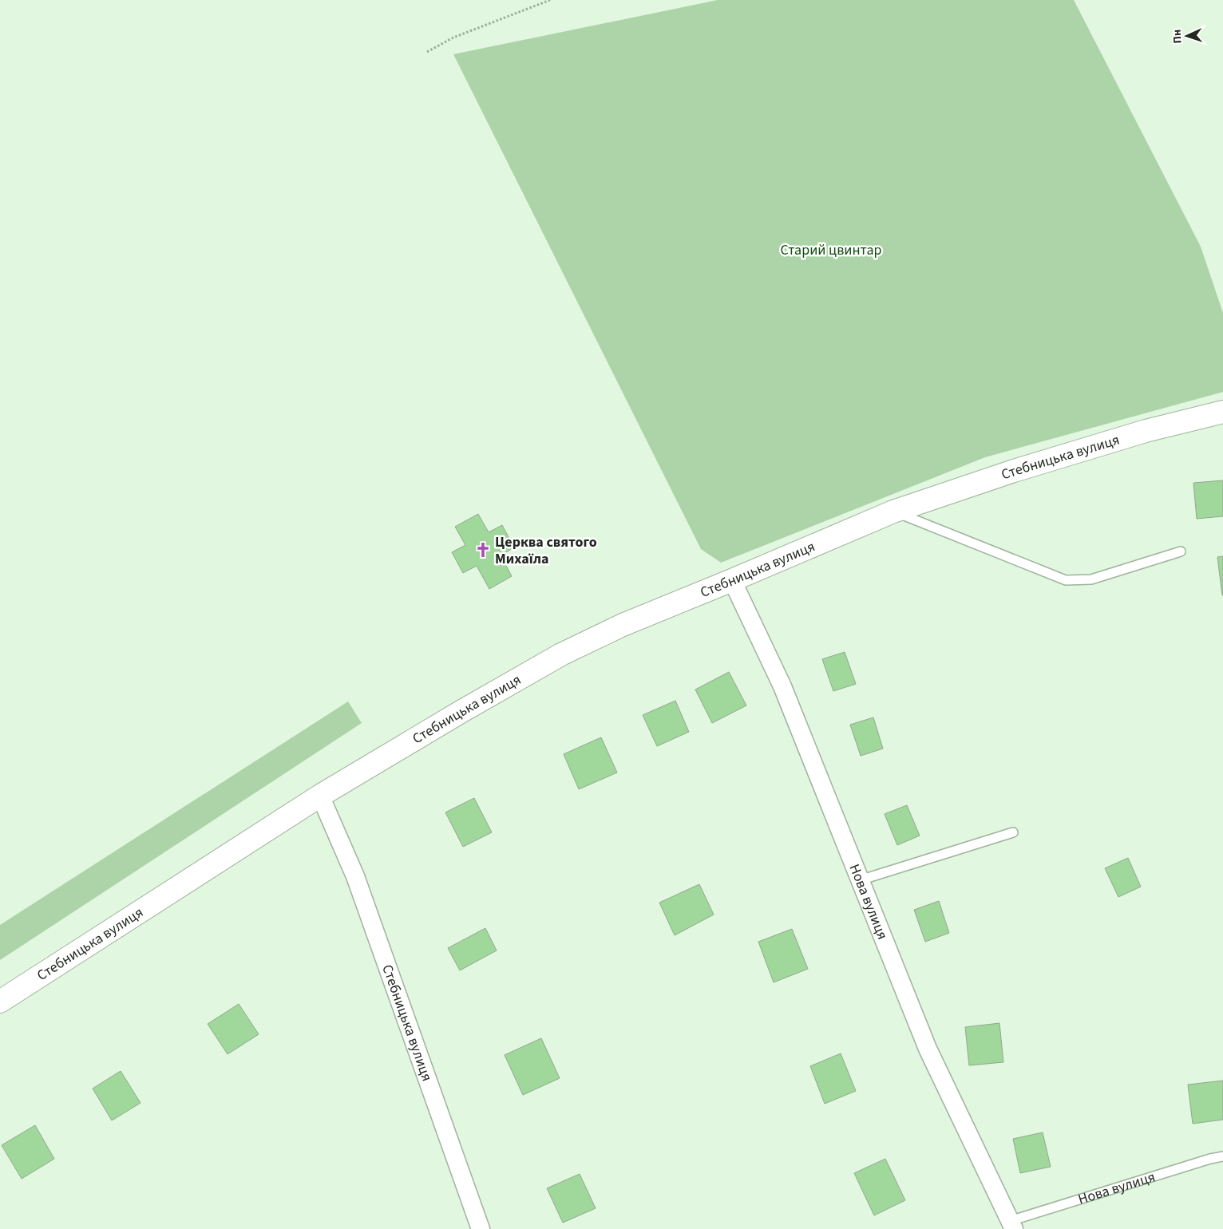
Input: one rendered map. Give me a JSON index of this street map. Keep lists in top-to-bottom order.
{
  "streets": {
    "street": ["Стебницька вулиця", "Нова вулиця"]
  },
  "crossings": [
    ["Стебницька вулиця", "Нова вулиця"]
  ],
  "parks": ["Старий цвинтар"],
  "places": {
    "church": ["Церква святого Михаїла"]
  },
  "north": "left"
}
